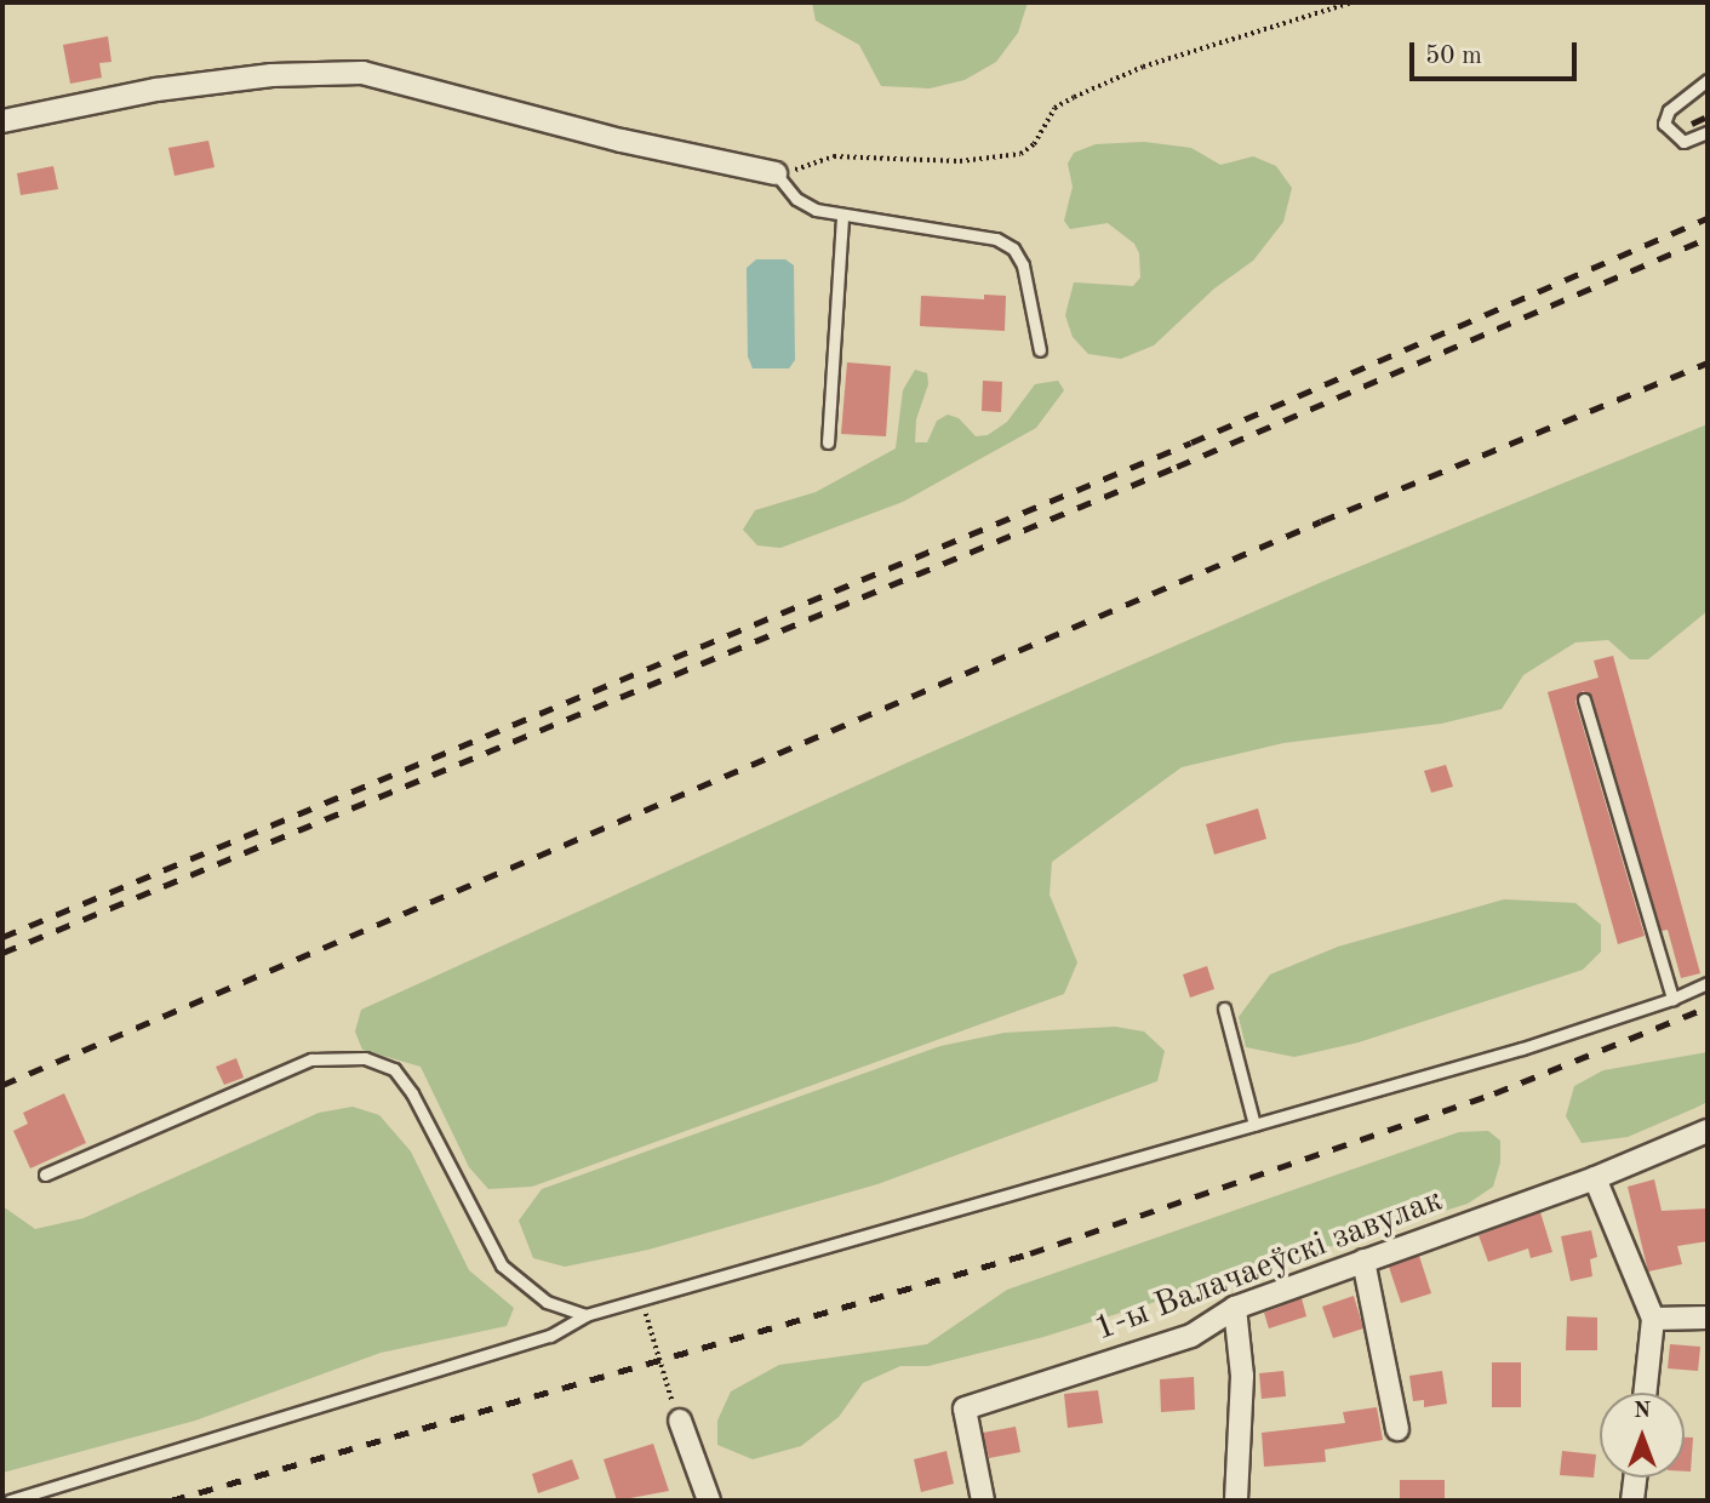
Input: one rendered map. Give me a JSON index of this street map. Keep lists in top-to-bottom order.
{
  "streets": {
    "street": ["1-ы Валачаеўскі завулак"]
  },
  "scale_bar": "50 m",
  "north": "top"
}
